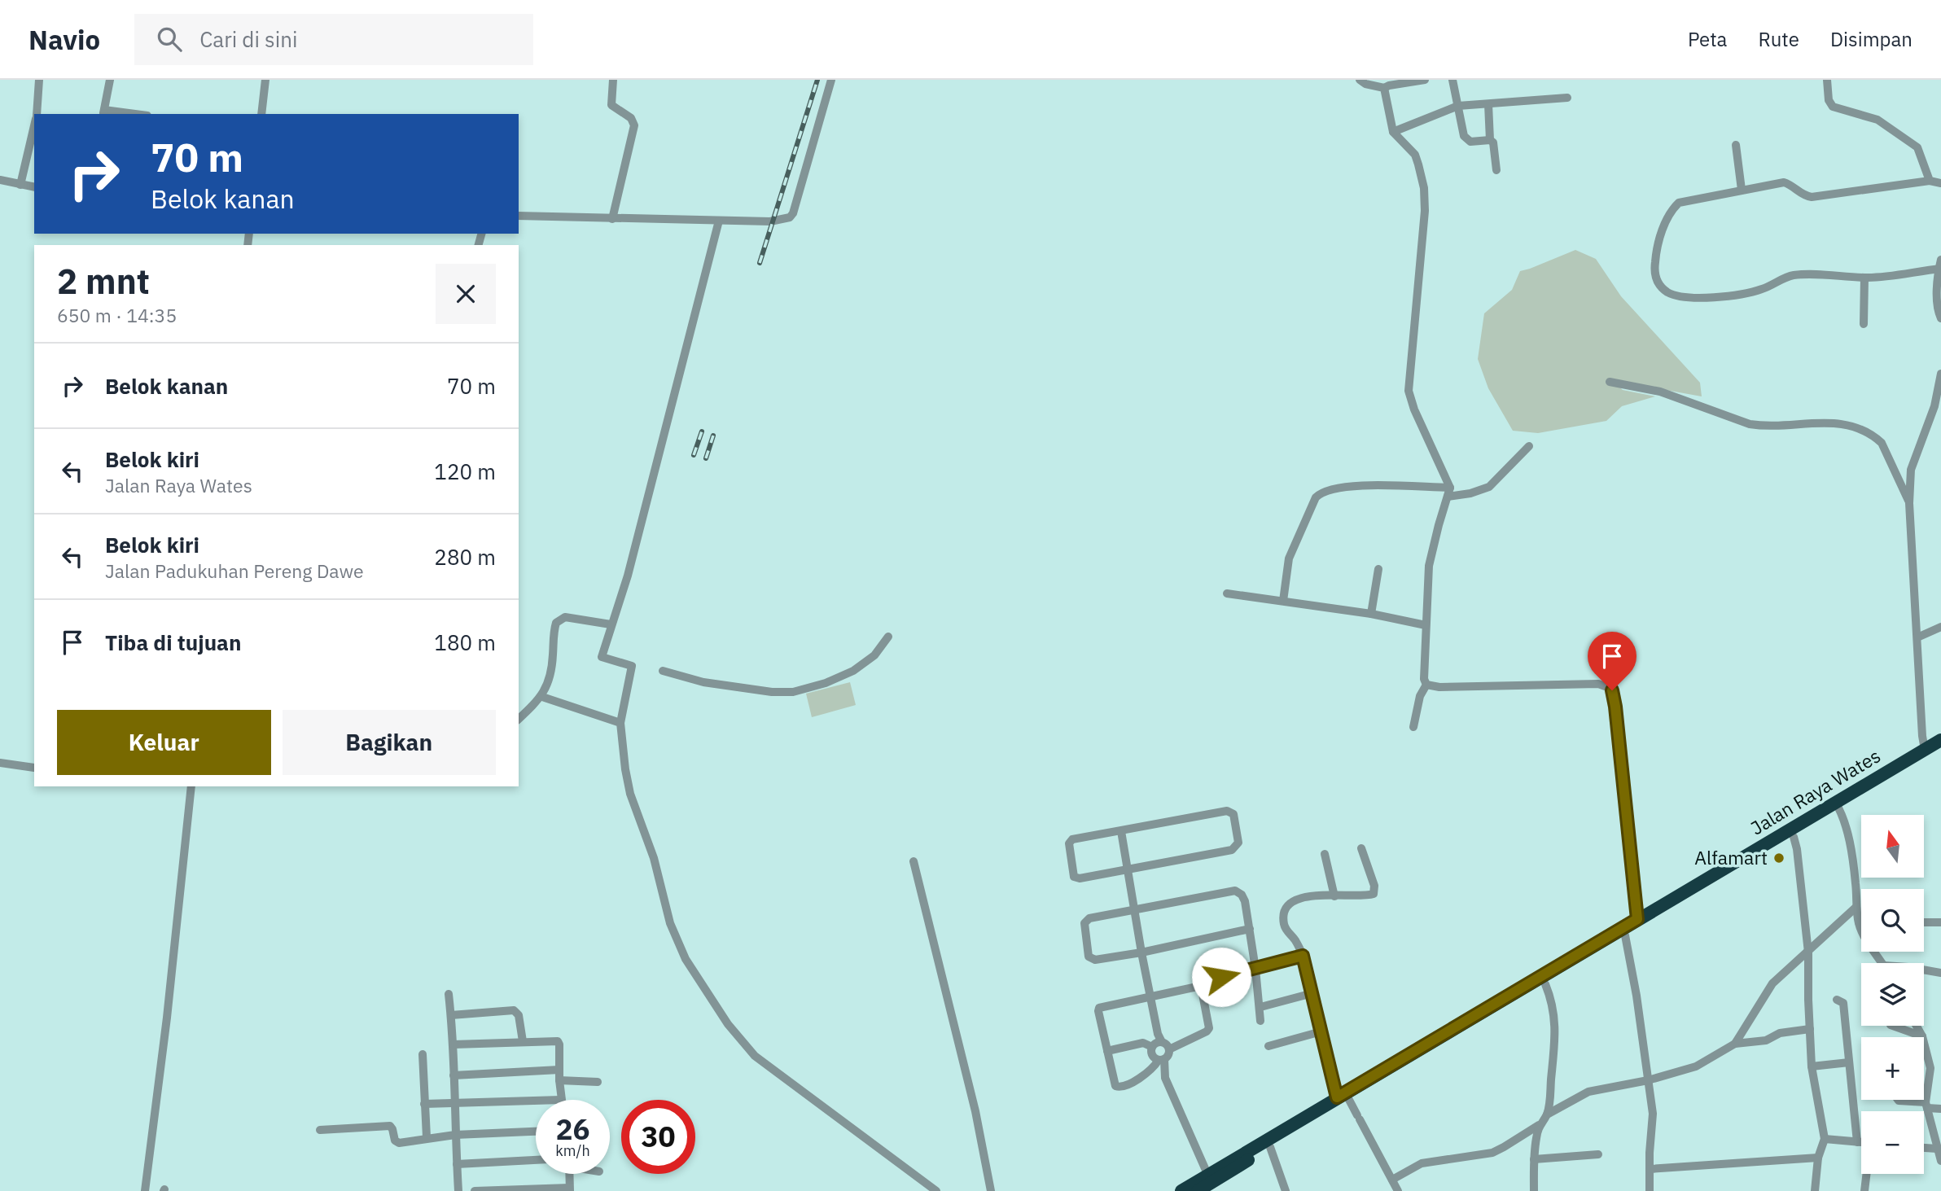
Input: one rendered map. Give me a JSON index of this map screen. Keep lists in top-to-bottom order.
{
  "streets": {
    "highway": ["Jalan Raya Wates"]
  },
  "places": ["Alfamart"],
  "north": "top",
  "page": {
    "header": "Navio",
    "search": "Cari di sini",
    "nav": ["Peta", "Rute", "Disimpan"],
    "turn": ["70 m", "Belok kanan"],
    "heading": ["2 mnt", "650 m · 14:35"],
    "list": [
      {
        "name": "Belok kanan",
        "value": "70 m"
      },
      {
        "name": "Belok kiri",
        "note": "Jalan Raya Wates",
        "value": "120 m"
      },
      {
        "name": "Belok kiri",
        "note": "Jalan Padukuhan Pereng Dawe",
        "value": "280 m"
      },
      {
        "name": "Tiba di tujuan",
        "value": "180 m"
      }
    ],
    "buttons": ["Keluar", "Bagikan"],
    "map_buttons": ["+", "−"],
    "speed": "26 km/h",
    "limit": "30"
  }
}
